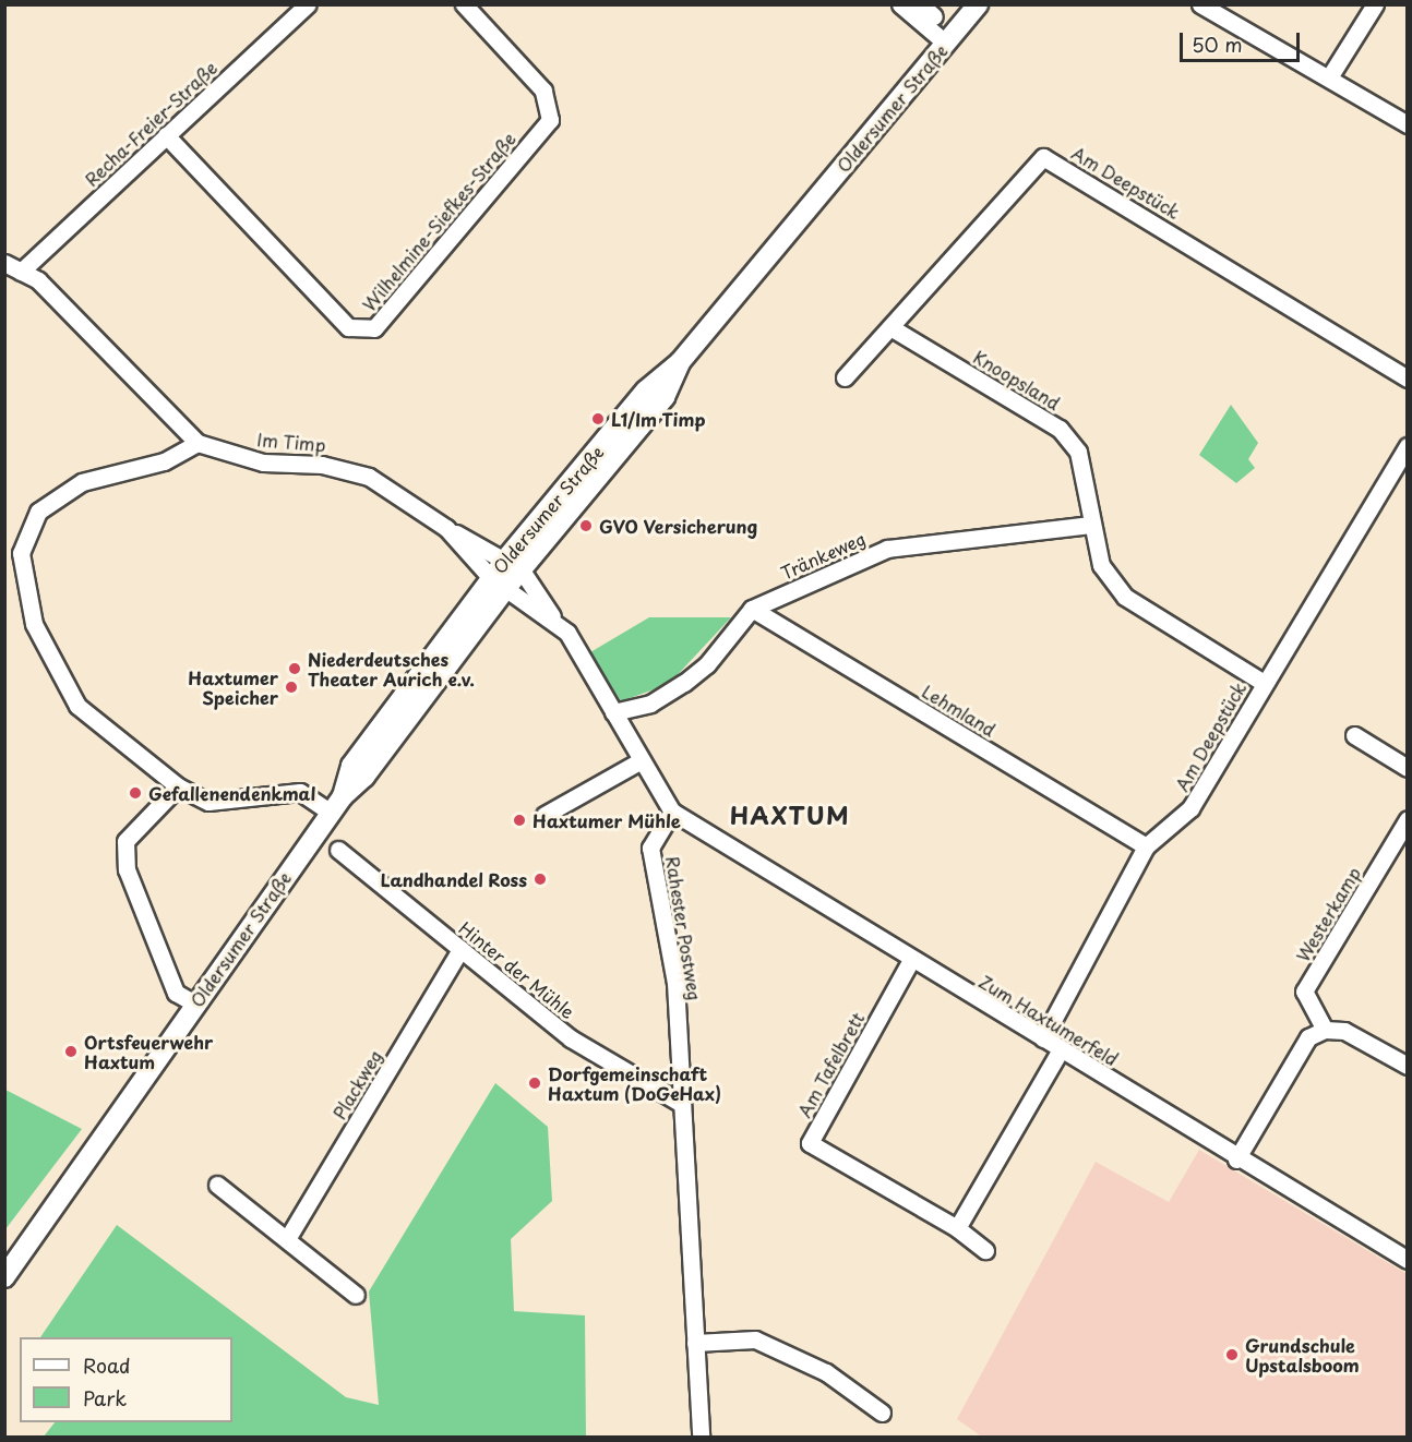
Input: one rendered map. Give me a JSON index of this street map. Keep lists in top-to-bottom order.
{
  "streets": {
    "main road": ["Oldersumer Straße"],
    "street": [
      "Recha-Freier-Straße",
      "Am Deepstück",
      "Wilhelmine-Siefkes-Straße",
      "Knoopsland",
      "Im Timp",
      "Tränkeweg",
      "Lehmland",
      "Westerkamp",
      "Rahester Postweg",
      "Hinter der Mühle",
      "Zum Haxtumerfeld",
      "Am Tafelbrett",
      "Plackweg"
    ]
  },
  "crossings": [
    ["Oldersumer Straße", "Im Timp"],
    ["Recha-Freier-Straße", "Wilhelmine-Siefkes-Straße"],
    ["Recha-Freier-Straße", "Im Timp"],
    ["Am Deepstück", "Knoopsland"],
    ["Am Deepstück", "Lehmland"],
    ["Am Deepstück", "Zum Haxtumerfeld"],
    ["Knoopsland", "Tränkeweg"],
    ["Tränkeweg", "Lehmland"],
    ["Rahester Postweg", "Hinter der Mühle"],
    ["Rahester Postweg", "Zum Haxtumerfeld"],
    ["Hinter der Mühle", "Plackweg"],
    ["Zum Haxtumerfeld", "Am Tafelbrett"]
  ],
  "districts": ["HAXTUM"],
  "places": [
    "L1/Im Timp",
    "GVO Versicherung",
    "Niederdeutsches Theater Aurich e.v.",
    "Haxtumer Speicher",
    "Gefallenendenkmal",
    "Haxtumer Mühle",
    "Landhandel Ross",
    "Ortsfeuerwehr Haxtum",
    "Dorfgemeinschaft Haxtum (DoGeHax)",
    "Grundschule Upstalsboom"
  ],
  "legend": ["Road", "Park"],
  "scale_bar": "50 m"
}
